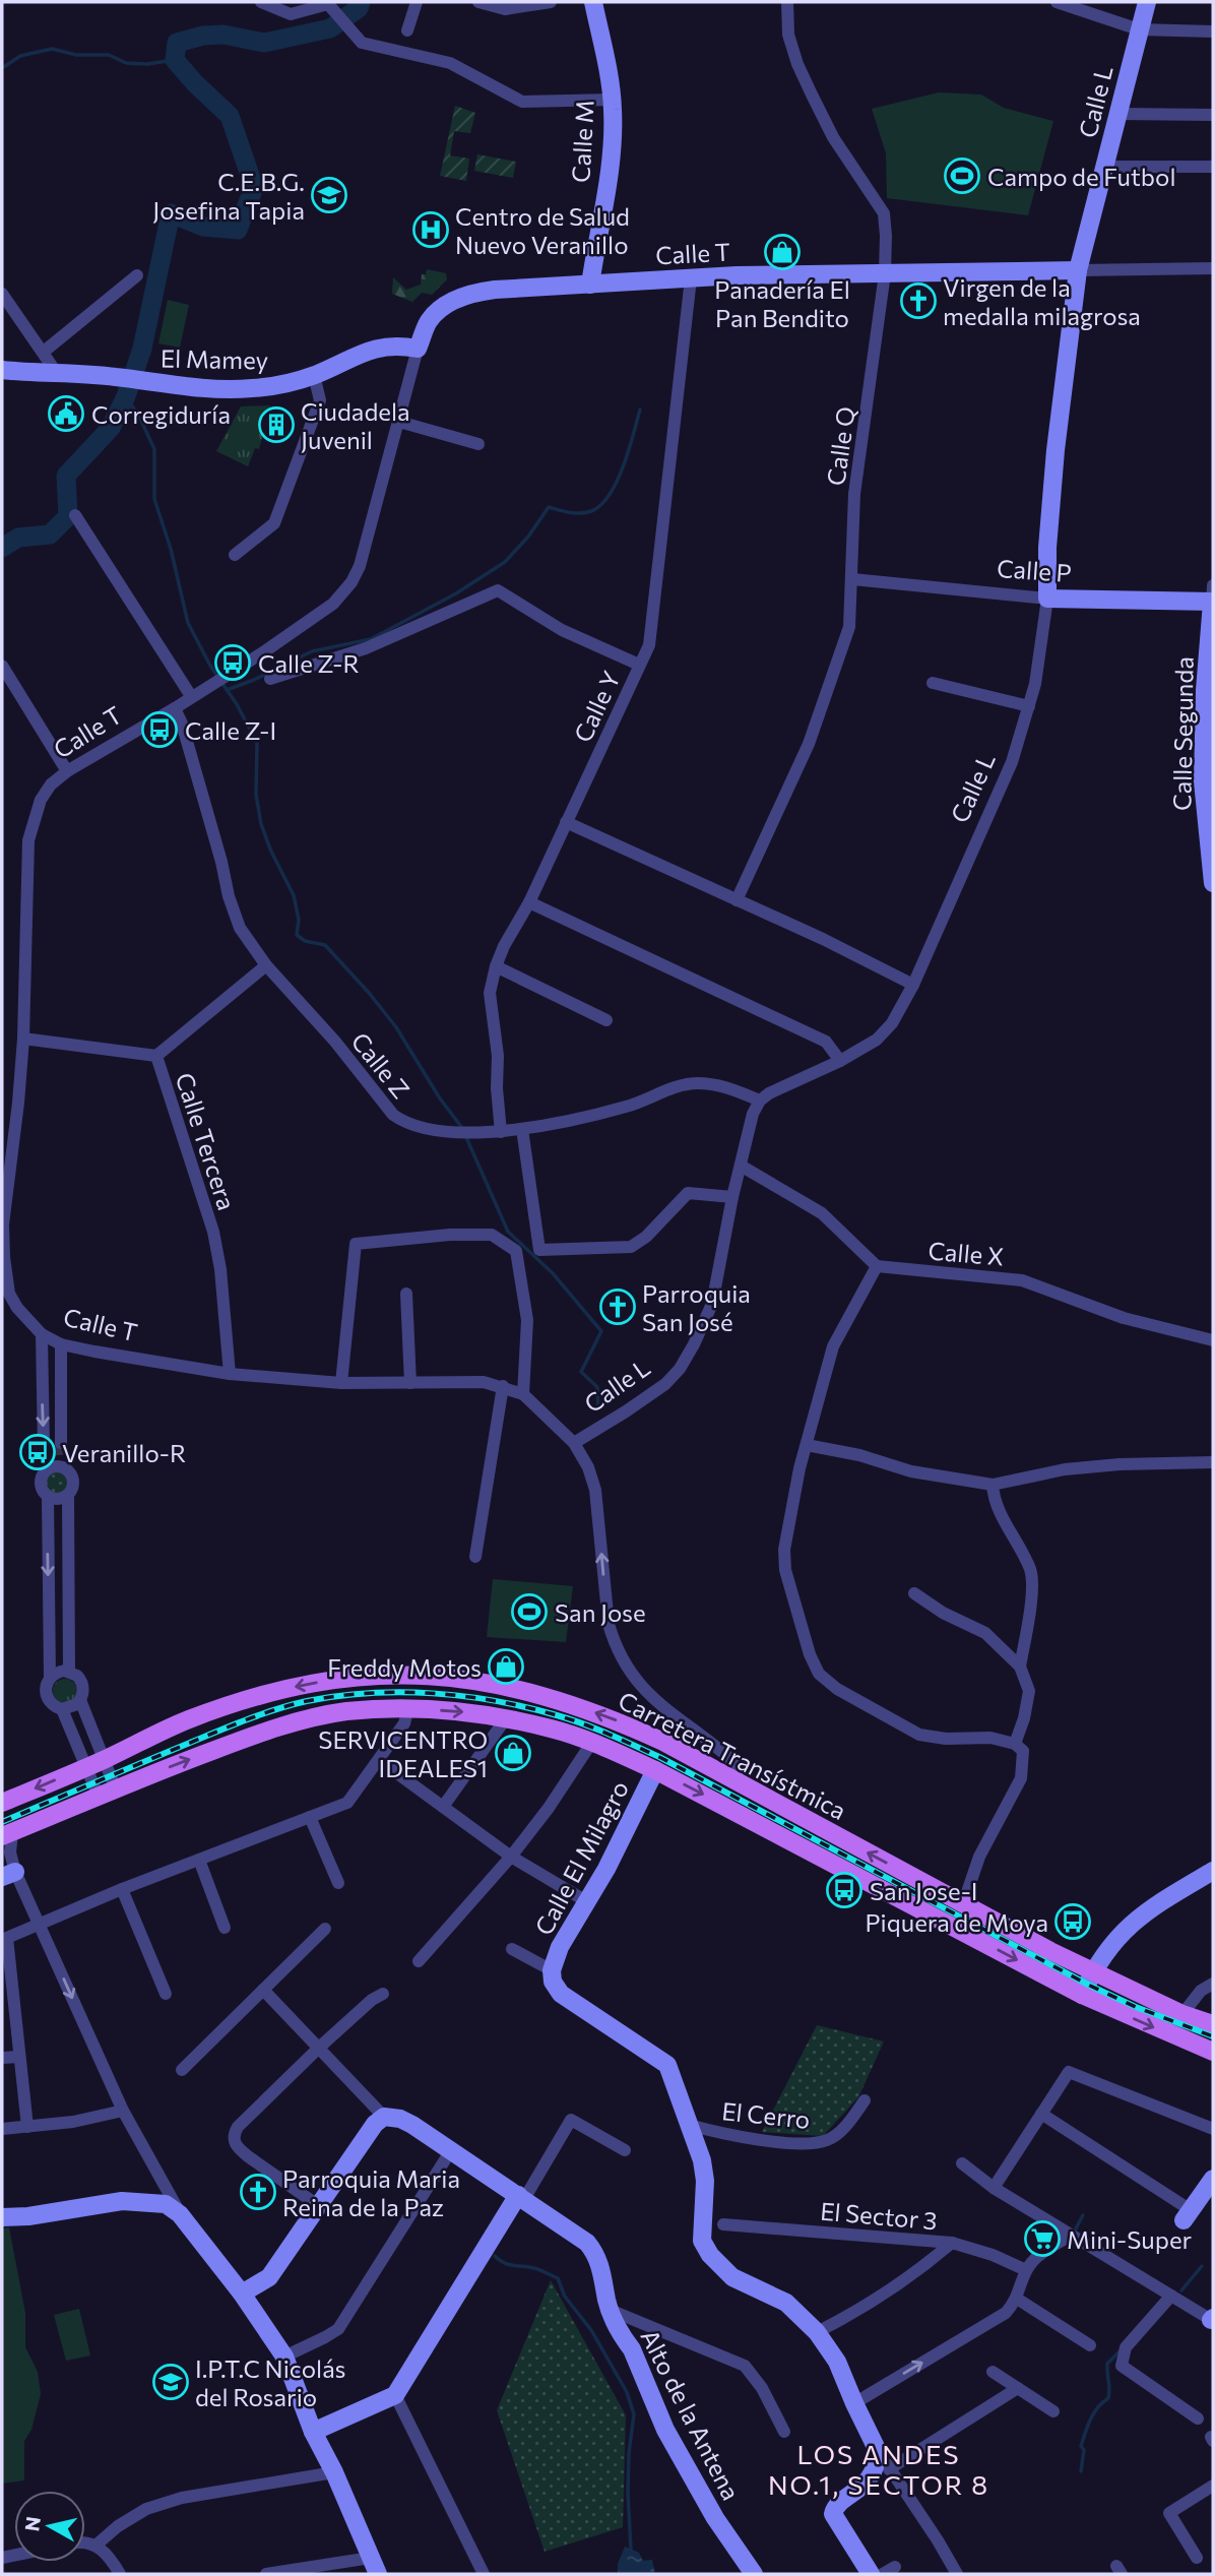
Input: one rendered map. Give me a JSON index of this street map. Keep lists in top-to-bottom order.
{
  "streets": {
    "main road": ["Carretera Transístmica"],
    "street": [
      "Calle L",
      "Calle M",
      "Calle T",
      "El Mamey",
      "Calle Q",
      "Calle P",
      "Calle Y",
      "Calle Segunda",
      "Calle Z",
      "Calle Tercera",
      "Calle X",
      "Calle El Milagro",
      "El Cerro",
      "El Sector 3",
      "Alto de la Antena"
    ]
  },
  "crossings": [
    ["Calle L", "Calle T"],
    ["Calle L", "Calle P"],
    ["Calle L", "Calle Z"],
    ["Calle M", "Calle T"],
    ["Calle T", "El Mamey"],
    ["Calle T", "Calle Q"],
    ["Calle T", "Calle Y"],
    ["Calle T", "Calle Z"],
    ["Calle T", "Calle Tercera"],
    ["Calle T", "Carretera Transístmica"],
    ["Calle Q", "Calle P"],
    ["Calle P", "Calle Segunda"],
    ["Calle Y", "Calle Z"],
    ["Carretera Transístmica", "Calle El Milagro"],
    ["Calle El Milagro", "El Cerro"]
  ],
  "districts": ["LOS ANDES NO.1, SECTOR 8"],
  "places": {
    "sports": ["Campo de Futbol", "San Jose"],
    "school or university": ["C.E.B.G. Josefina Tapia", "I.P.T.C Nicolás del Rosario"],
    "hospital": ["Centro de Salud Nuevo Veranillo"],
    "shop": ["Panadería El Pan Bendito", "Freddy Motos", "SERVICENTRO IDEALES1"],
    "church": ["Virgen de la medalla milagrosa", "Parroquia San José", "Parroquia Maria Reina de la Paz"],
    "public building": ["Corregiduría"],
    "building": ["Ciudadela Juvenil"],
    "bus stop": [
      "Calle Z-R",
      "Calle Z-I",
      "Veranillo-R",
      "San Jose-I",
      "Piquera de Moya"
    ],
    "supermarket": ["Mini-Super"]
  },
  "north": "left"
}
